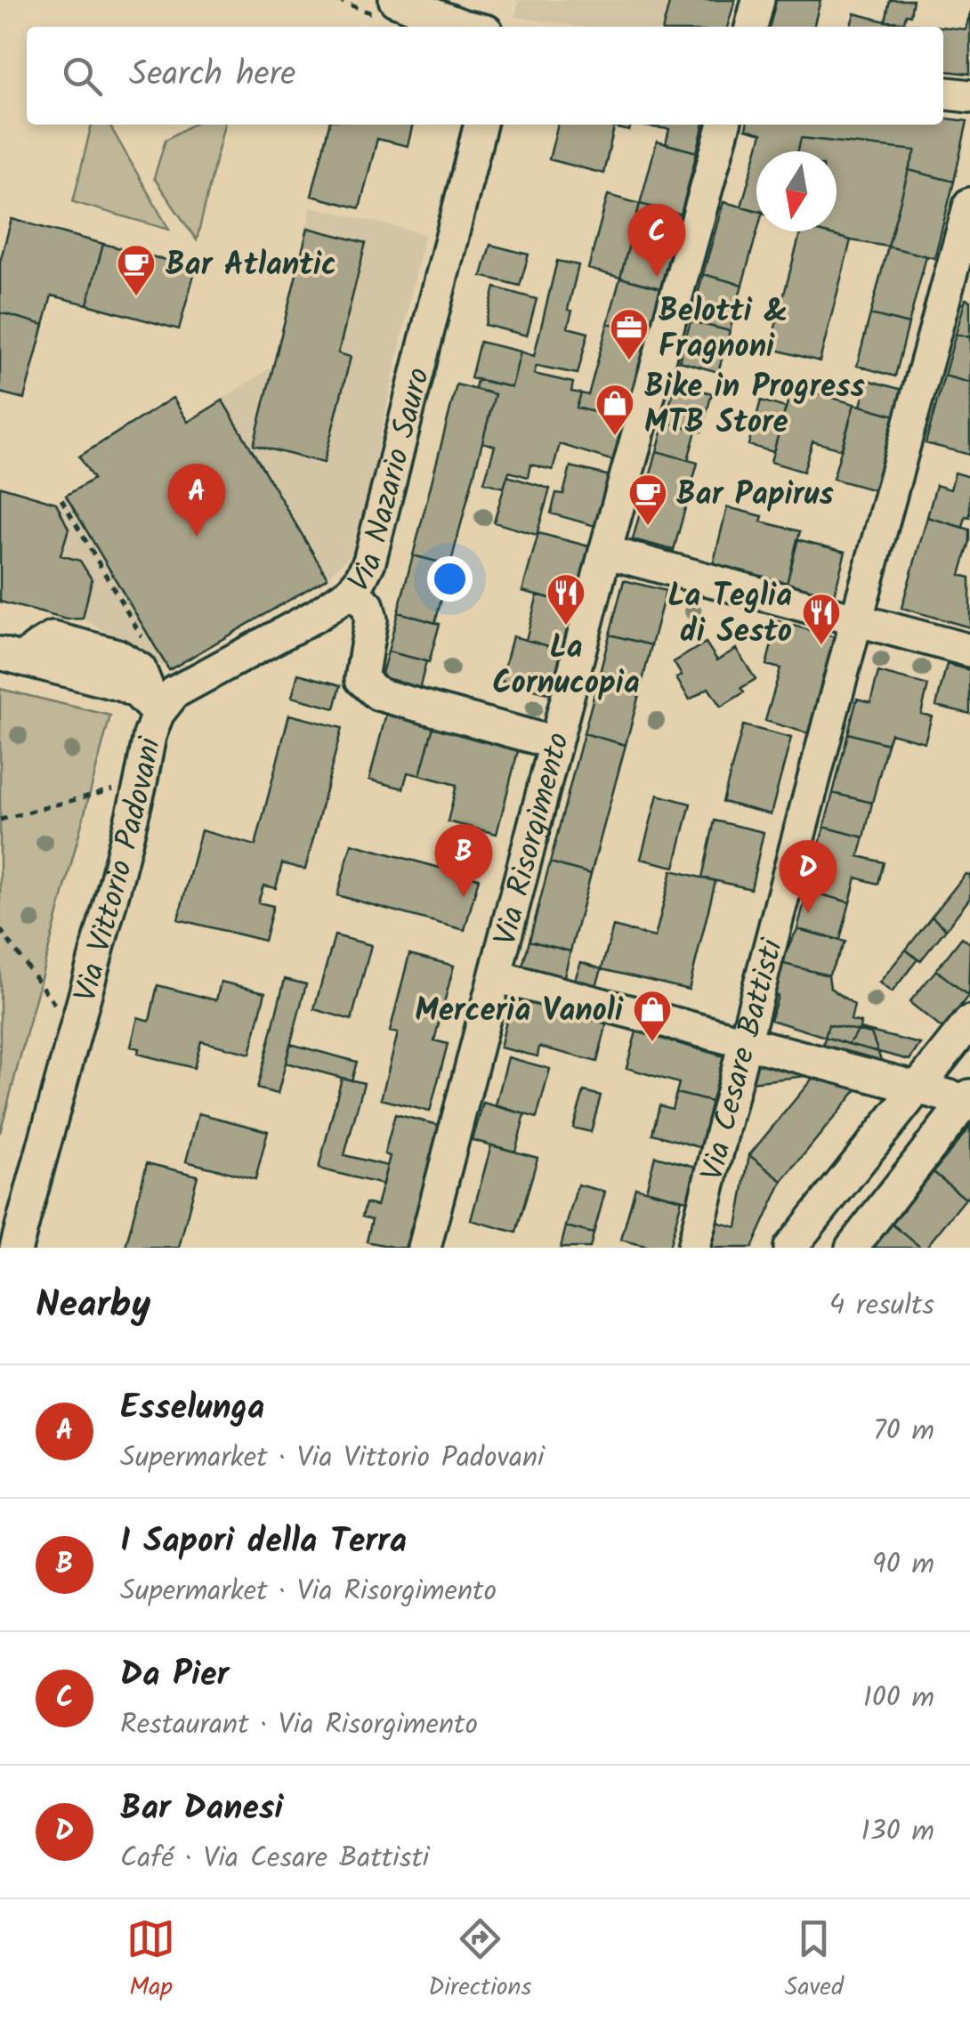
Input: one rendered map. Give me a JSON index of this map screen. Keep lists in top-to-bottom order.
{
  "streets": {
    "street": [
      "Via Nazario Sauro",
      "Via Risorgimento",
      "Via Vittorio Padovani",
      "Via Cesare Battisti"
    ]
  },
  "crossings": [
    ["Via Nazario Sauro", "Via Risorgimento"],
    ["Via Nazario Sauro", "Via Vittorio Padovani"]
  ],
  "places": {
    "cafe": ["Bar Atlantic", "Bar Papirus"],
    "office": ["Belotti & Fragnoni"],
    "shop": ["Bike in Progress MTB Store", "Merceria Vanoli"],
    "restaurant": ["La Cornucopia", "La Teglia di Sesto"]
  },
  "north": "bottom",
  "page": {
    "search": "Search here",
    "pins": [
      "C",
      "A",
      "B",
      "D"
    ],
    "heading": ["Nearby", "4 results"],
    "list": [
      {
        "mark": "A",
        "name": "Esselunga",
        "note": "Supermarket · Via Vittorio Padovani",
        "value": "70 m"
      },
      {
        "mark": "B",
        "name": "I Sapori della Terra",
        "note": "Supermarket · Via Risorgimento",
        "value": "90 m"
      },
      {
        "mark": "C",
        "name": "Da Pier",
        "note": "Restaurant · Via Risorgimento",
        "value": "100 m"
      },
      {
        "mark": "D",
        "name": "Bar Danesi",
        "note": "Café · Via Cesare Battisti",
        "value": "130 m"
      }
    ],
    "nav": ["Map", "Directions", "Saved"]
  }
}
